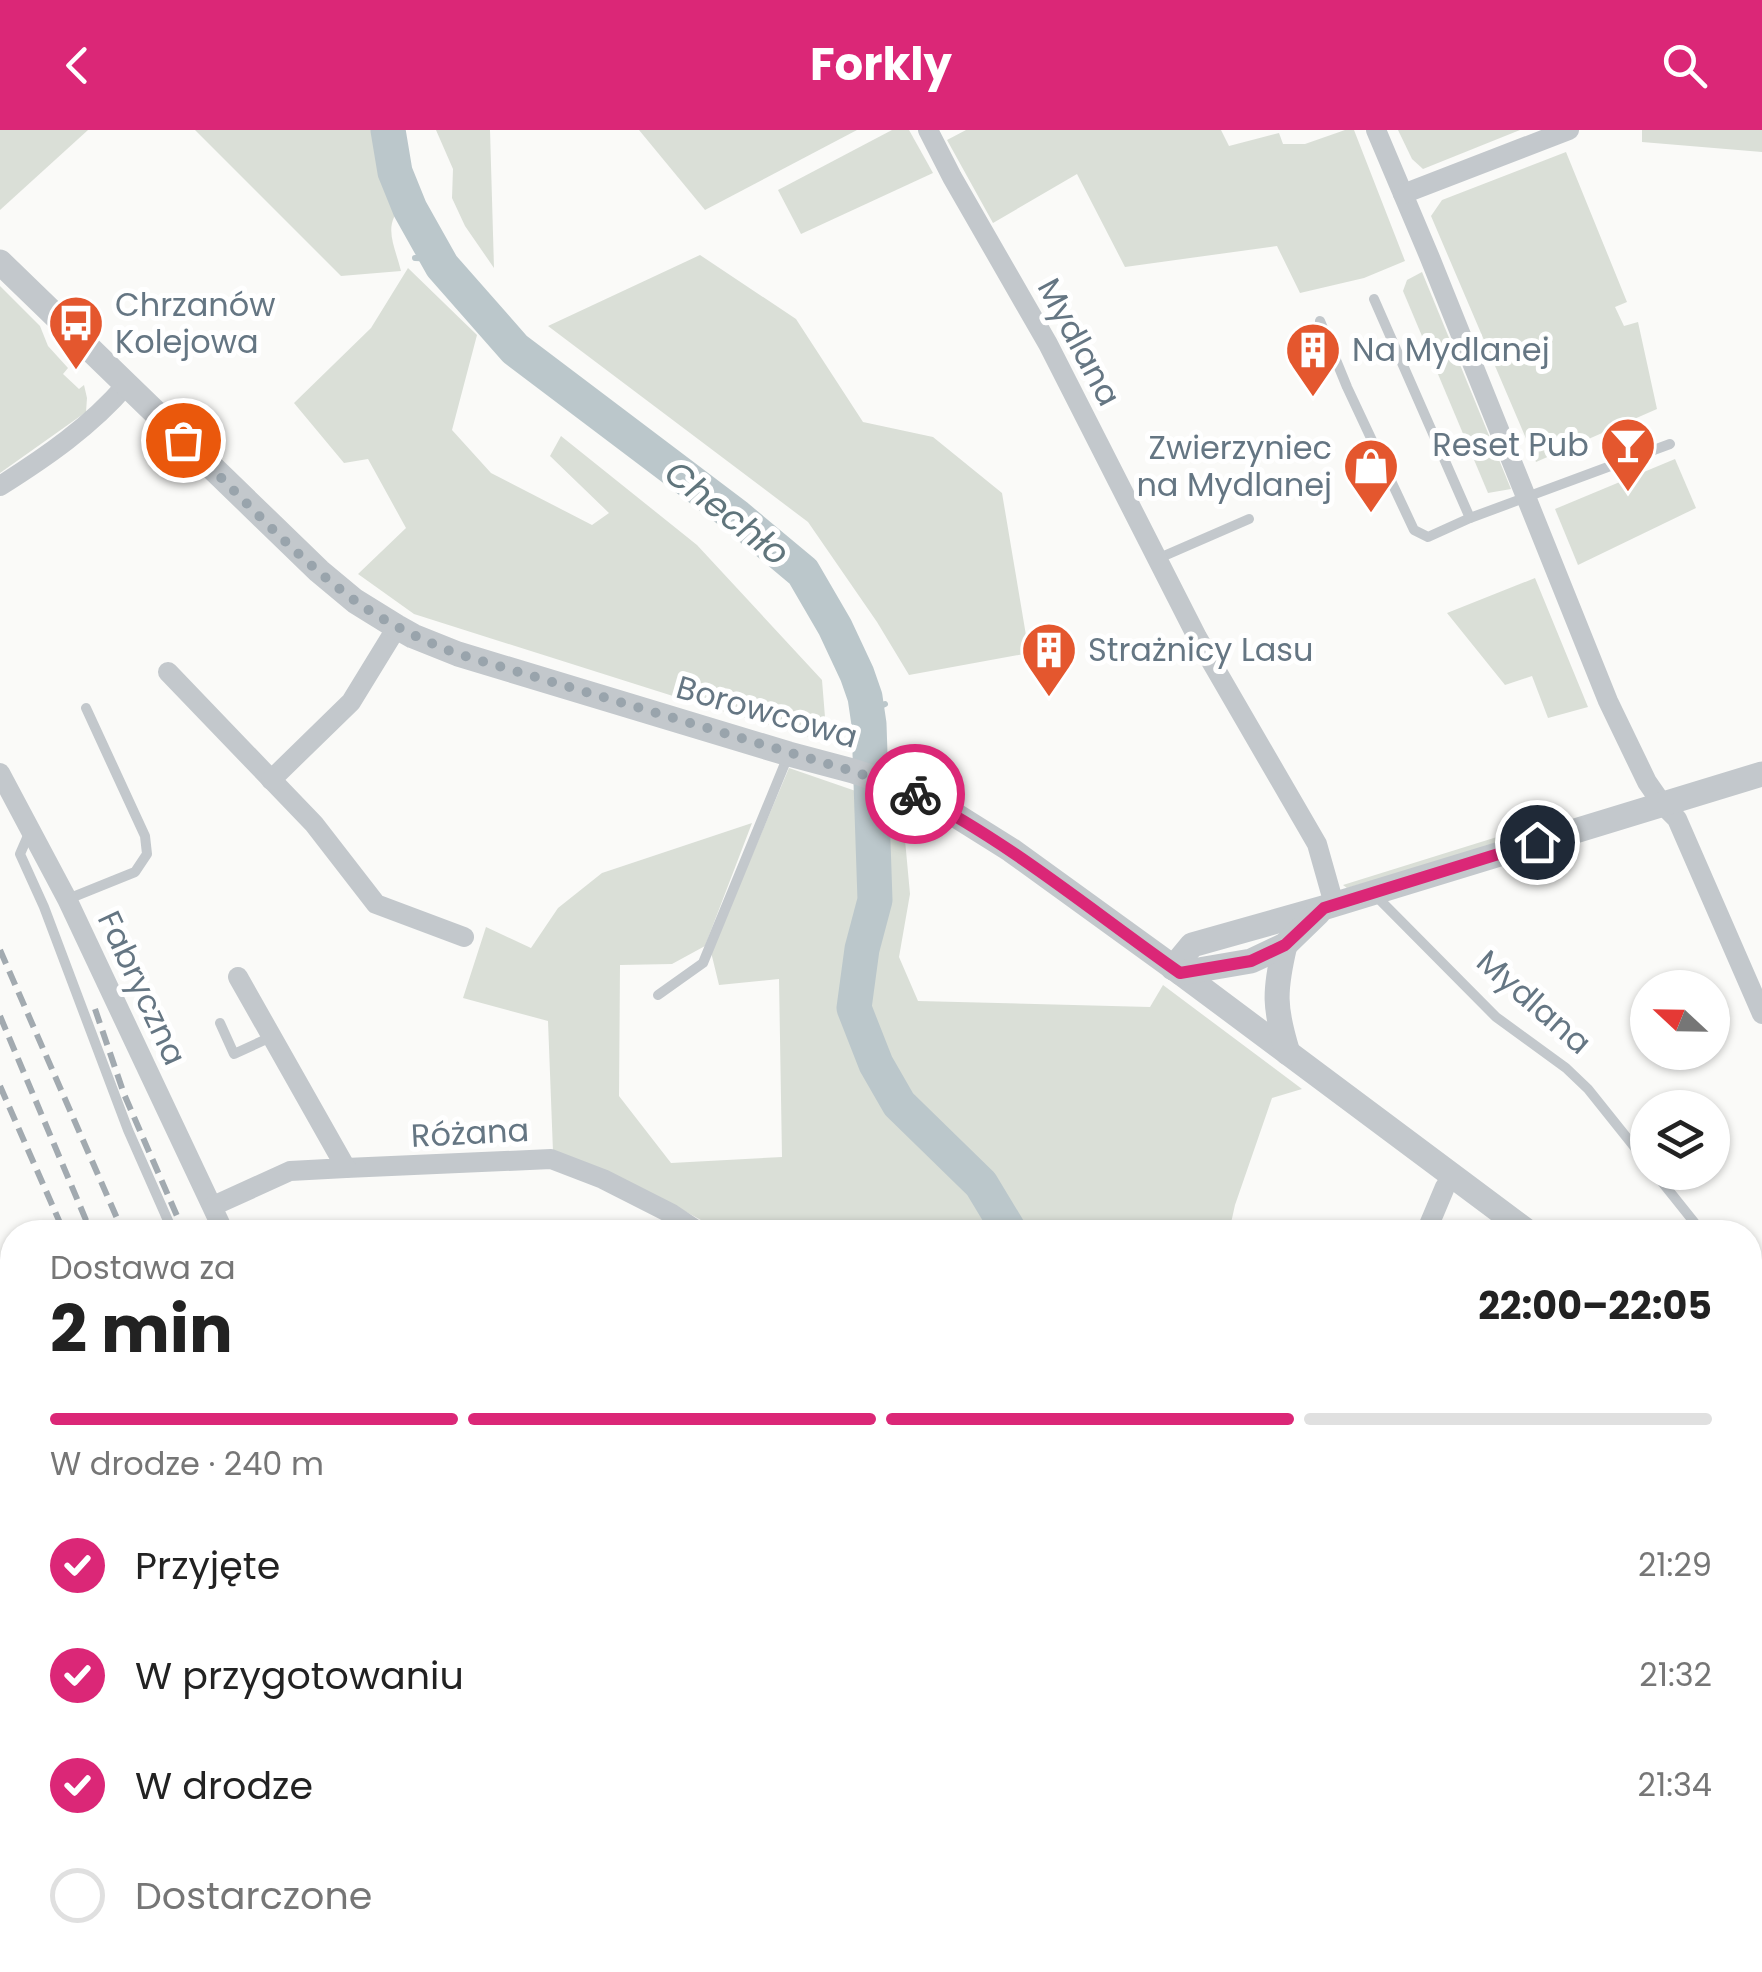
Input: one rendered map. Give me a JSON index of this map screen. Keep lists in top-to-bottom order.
{
  "streets": {
    "street": [
      "Mydlana",
      "Borowcowa",
      "Fabryczna",
      "Różana"
    ]
  },
  "crossings": [
    ["Fabryczna", "Różana"]
  ],
  "water": ["Chechło"],
  "places": {
    "bus stop": ["Chrzanów Kolejowa"],
    "building": ["Na Mydlanej", "Strażnicy Lasu"],
    "bar": ["Reset Pub"],
    "shop": ["Zwierzyniec na Mydlanej"]
  },
  "north": "left",
  "page": {
    "header": "Forkly",
    "heading": ["2 min", "Dostawa za", "22:00–22:05"],
    "bar": "W drodze · 240 m",
    "list": [
      ["Przyjęte", "21:29"],
      ["W przygotowaniu", "21:32"],
      ["W drodze", "21:34"],
      "Dostarczone"
    ]
  }
}
